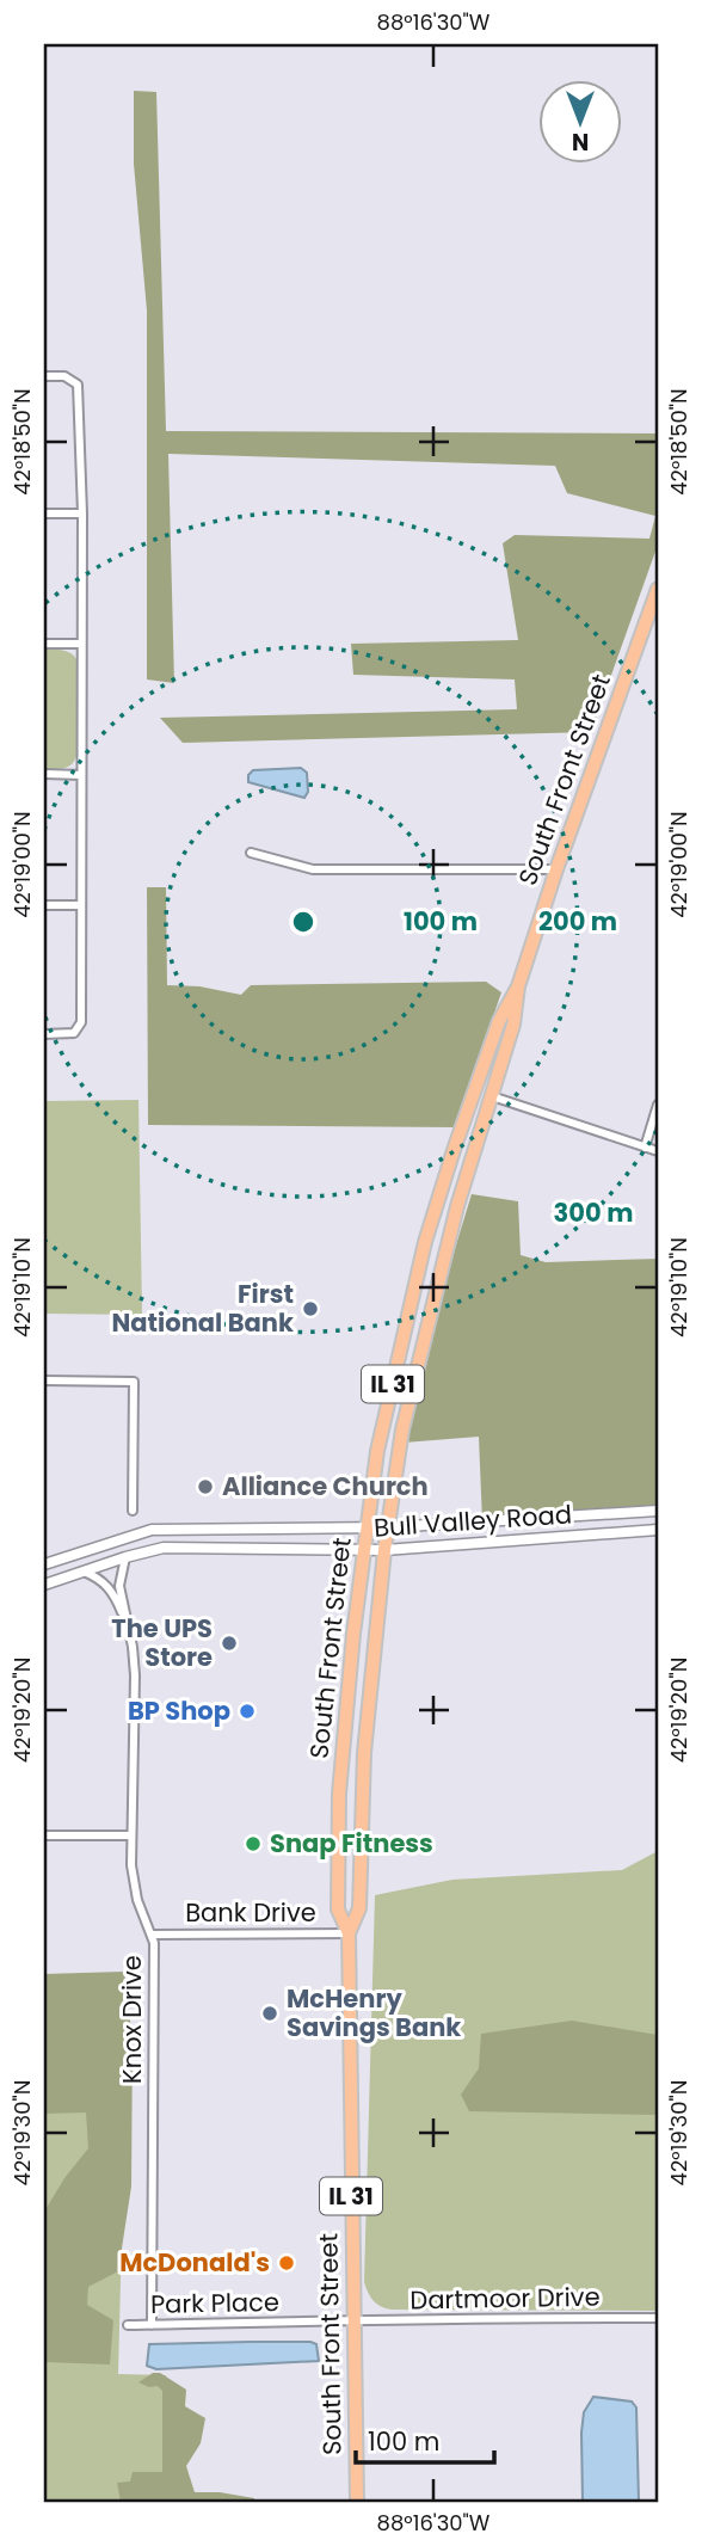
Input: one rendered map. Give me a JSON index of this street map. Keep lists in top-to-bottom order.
{
  "streets": {
    "main road": ["South Front Street", "IL 31"],
    "street": [
      "Bull Valley Road",
      "Bank Drive",
      "Knox Drive",
      "Dartmoor Drive",
      "Park Place"
    ]
  },
  "crossings": [
    ["South Front Street", "Bull Valley Road"],
    ["South Front Street", "Bank Drive"],
    ["South Front Street", "Dartmoor Drive"],
    ["South Front Street", "Park Place"],
    ["Bull Valley Road", "Knox Drive"],
    ["Bank Drive", "Knox Drive"],
    ["Knox Drive", "Park Place"],
    ["Dartmoor Drive", "Park Place"]
  ],
  "places": [
    "First National Bank",
    "Alliance Church",
    "The UPS Store",
    "BP Shop",
    "Snap Fitness",
    "McHenry Savings Bank",
    "McDonald's"
  ],
  "scale_bar": "100 m",
  "north": "bottom",
  "coordinates": [
    "88°16'30\"W",
    "42°18'50\"N",
    "42°19'00\"N",
    "42°19'10\"N",
    "42°19'20\"N",
    "42°19'30\"N"
  ],
  "rings": ["100 m", "200 m", "300 m"]
}
